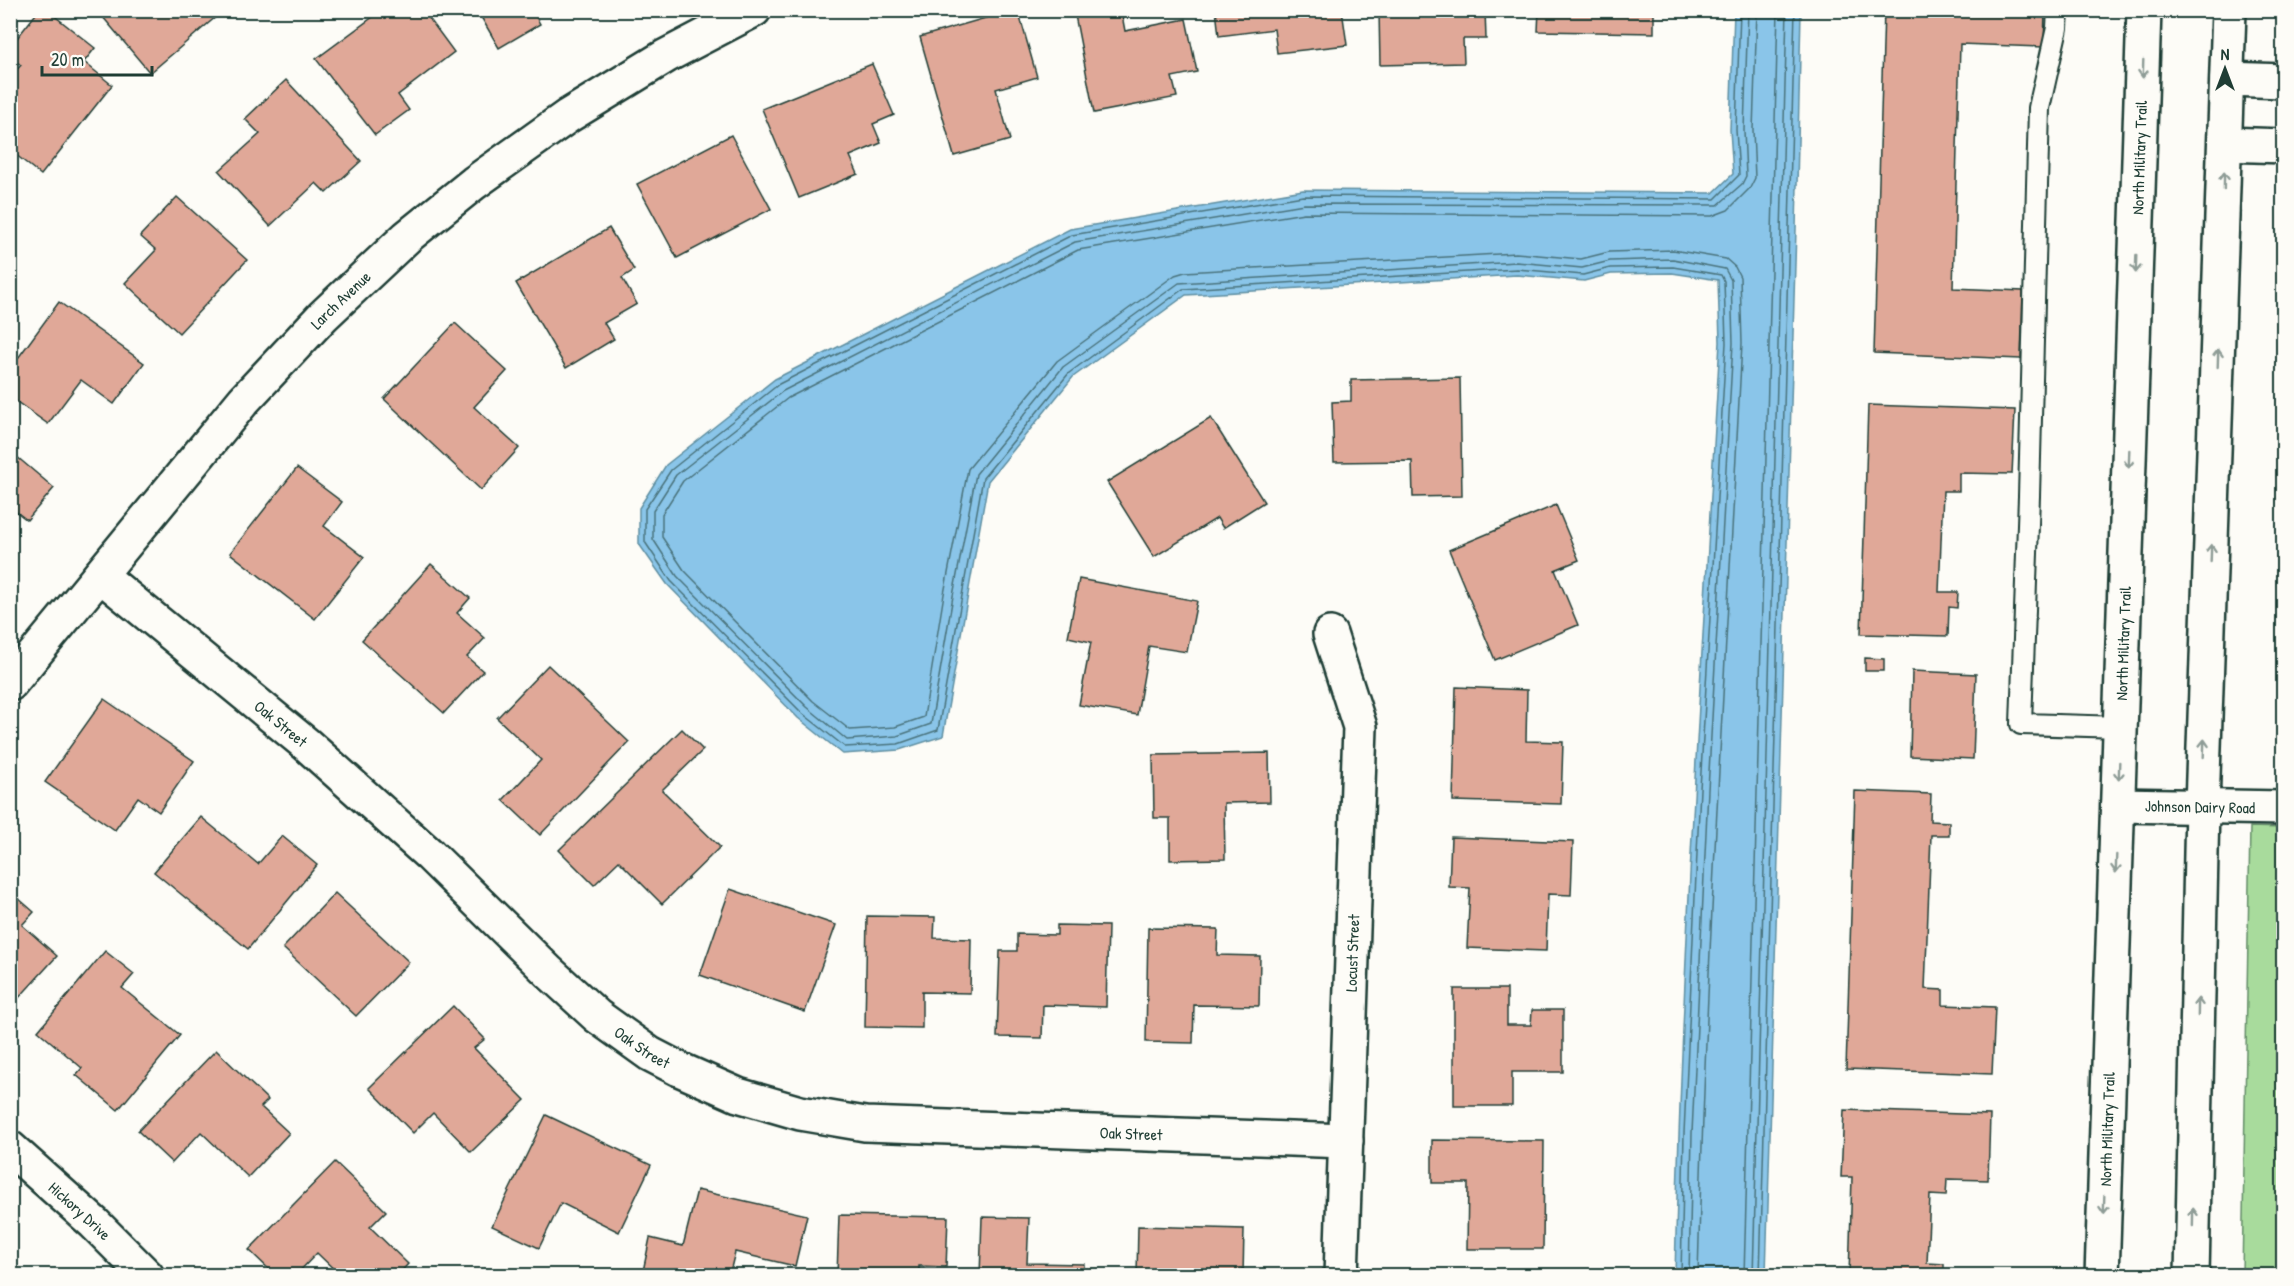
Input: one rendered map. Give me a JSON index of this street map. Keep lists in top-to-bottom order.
{
  "streets": {
    "street": [
      "North Military Trail",
      "Larch Avenue",
      "Oak Street",
      "Johnson Dairy Road",
      "Locust Street",
      "Hickory Drive"
    ]
  },
  "crossings": [
    ["North Military Trail", "Johnson Dairy Road"],
    ["Larch Avenue", "Oak Street"],
    ["Oak Street", "Locust Street"]
  ],
  "scale_bar": "20 m",
  "north": "top"
}
